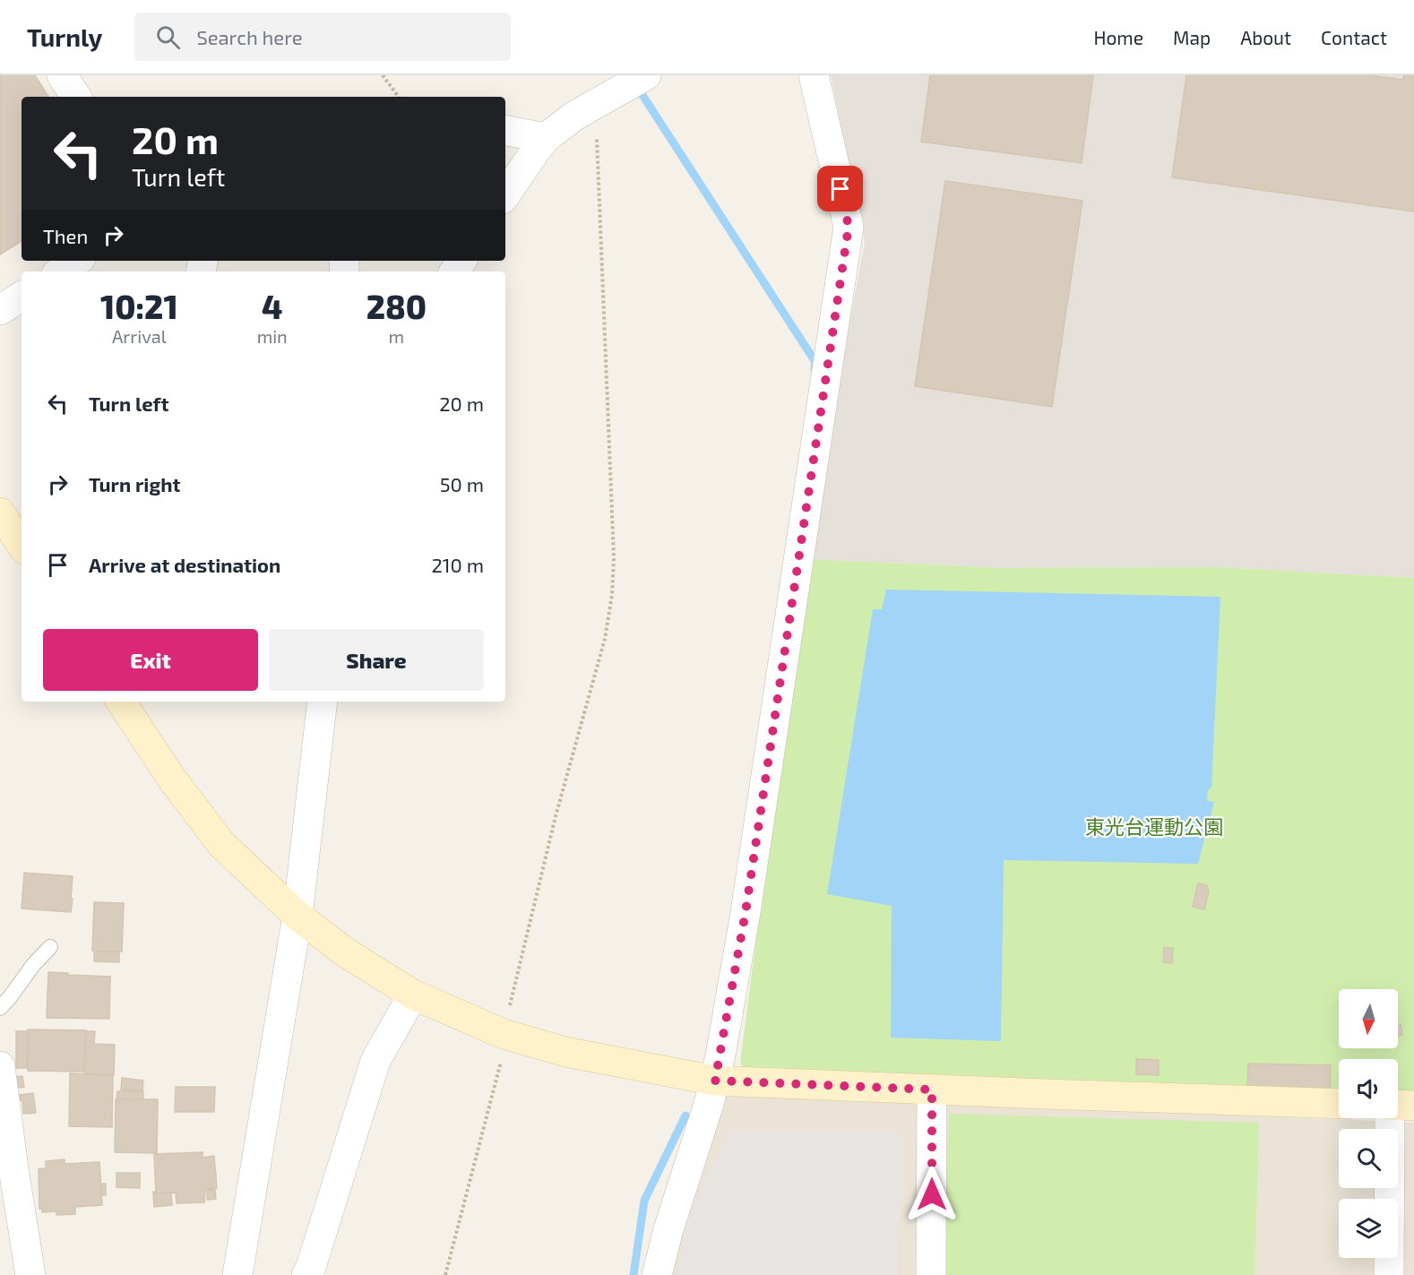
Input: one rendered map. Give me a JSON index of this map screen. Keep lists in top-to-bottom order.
{
  "parks": ["東光台運動公園"],
  "north": "bottom",
  "page": {
    "header": "Turnly",
    "search": "Search here",
    "nav": [
      "Home",
      "Map",
      "About",
      "Contact"
    ],
    "turn": ["20 m", "Turn left"],
    "then": "Then",
    "eta": [
      "10:21",
      "Arrival",
      "4",
      "min",
      "280",
      "m"
    ],
    "list": [
      {
        "name": "Turn left",
        "value": "20 m"
      },
      {
        "name": "Turn right",
        "value": "50 m"
      },
      {
        "name": "Arrive at destination",
        "value": "210 m"
      }
    ],
    "buttons": ["Exit", "Share"]
  }
}
